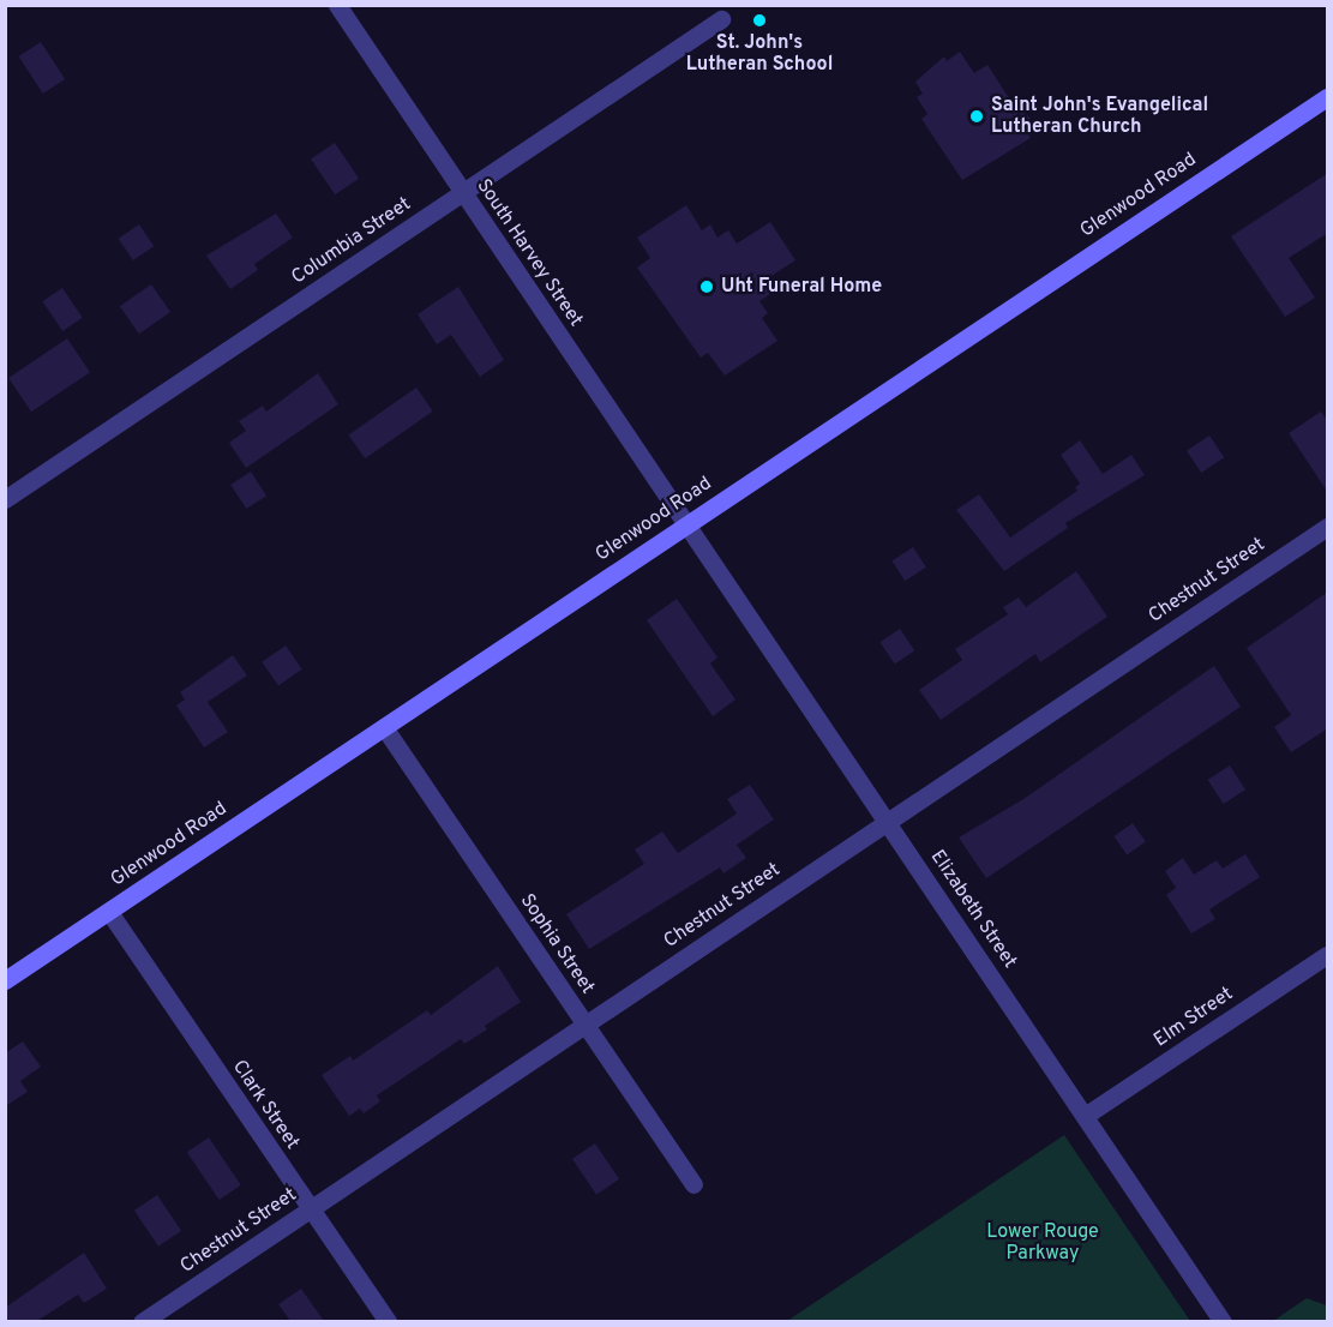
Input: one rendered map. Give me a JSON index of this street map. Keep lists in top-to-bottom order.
{
  "streets": {
    "street": [
      "Glenwood Road",
      "Columbia Street",
      "South Harvey Street",
      "Chestnut Street",
      "Elizabeth Street",
      "Sophia Street",
      "Elm Street",
      "Clark Street"
    ]
  },
  "crossings": [
    ["Glenwood Road", "South Harvey Street"],
    ["Glenwood Road", "Elizabeth Street"],
    ["Glenwood Road", "Sophia Street"],
    ["Glenwood Road", "Clark Street"],
    ["Columbia Street", "South Harvey Street"],
    ["South Harvey Street", "Elizabeth Street"],
    ["Chestnut Street", "Elizabeth Street"],
    ["Chestnut Street", "Sophia Street"],
    ["Chestnut Street", "Clark Street"],
    ["Elizabeth Street", "Elm Street"]
  ],
  "parks": ["Lower Rouge Parkway"],
  "places": ["St. John's Lutheran School", "Saint John's Evangelical Lutheran Church", "Uht Funeral Home"]
}
